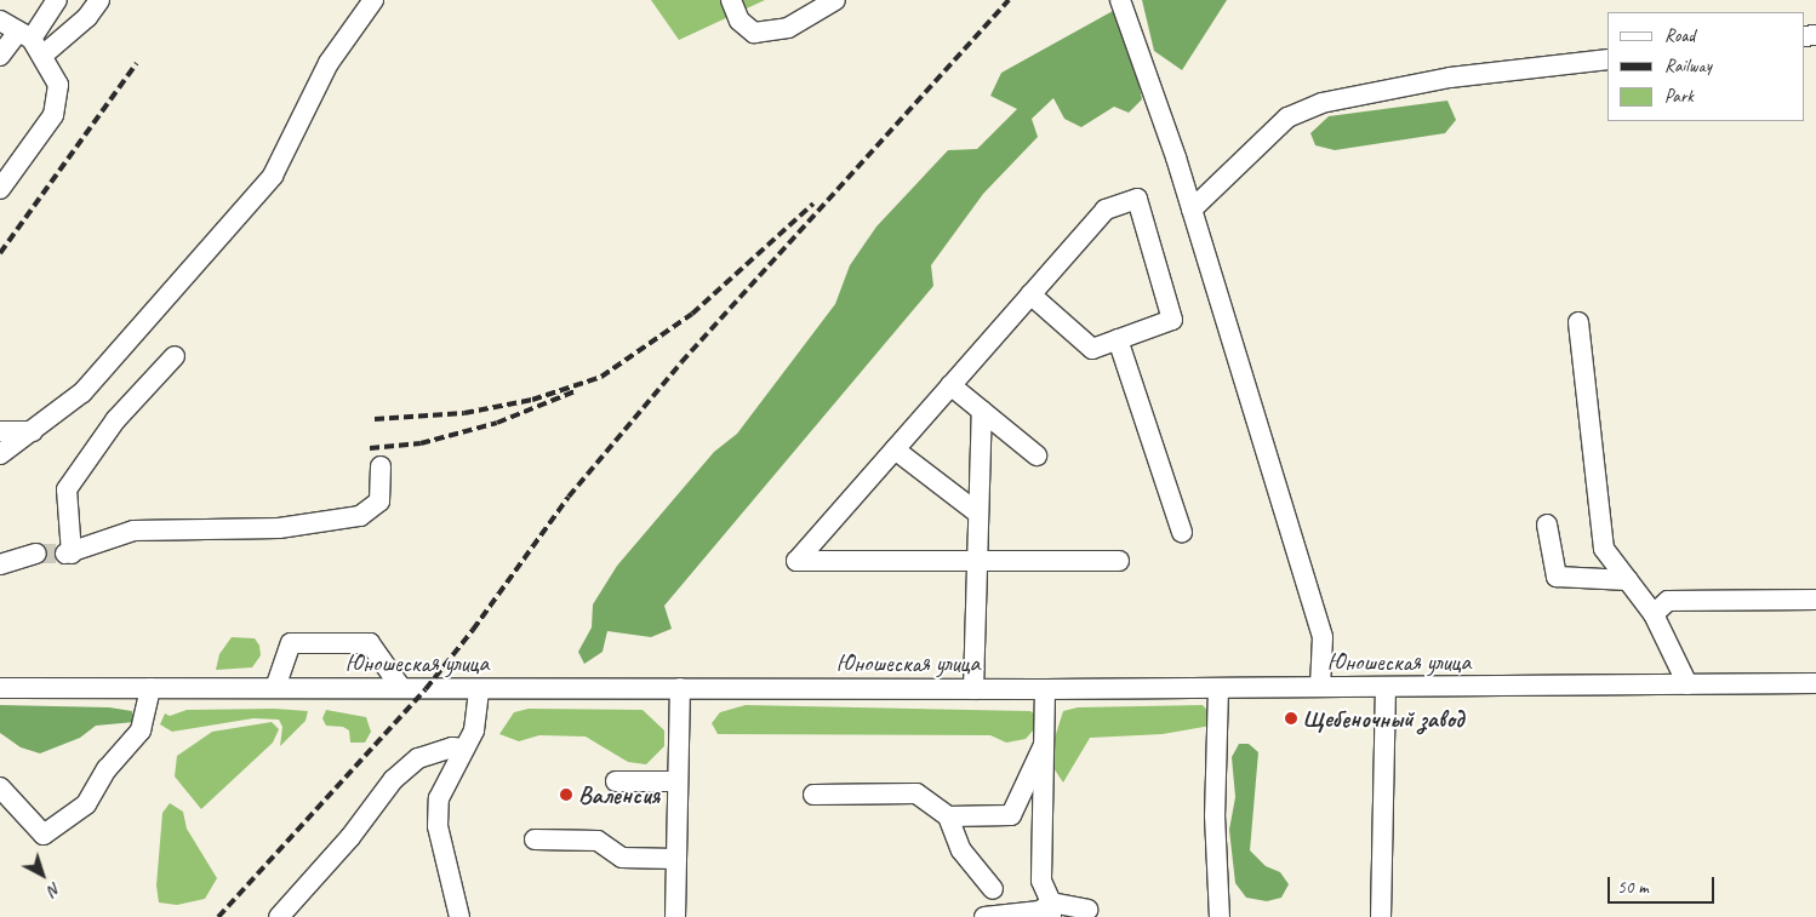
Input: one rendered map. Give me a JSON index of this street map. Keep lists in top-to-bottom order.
{
  "streets": {
    "street": ["Юношеская улица"]
  },
  "places": ["Щебеночный завод", "Валенсия"],
  "legend": ["Road", "Railway", "Park"],
  "scale_bar": "50 m",
  "north": "bottom right"
}
